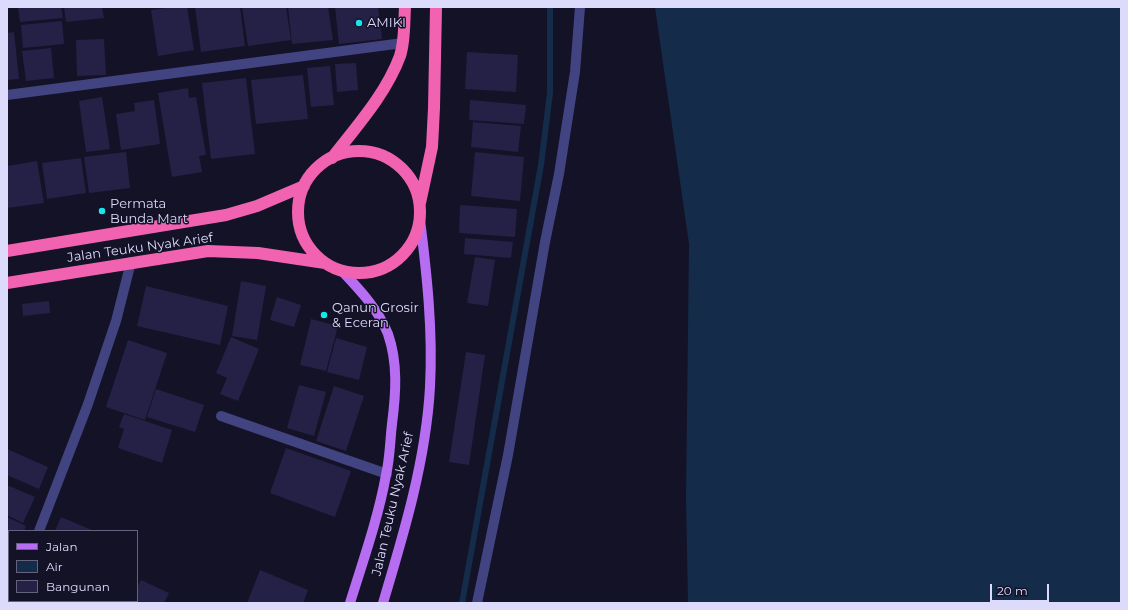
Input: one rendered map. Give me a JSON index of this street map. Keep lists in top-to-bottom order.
{
  "streets": {
    "highway": ["Jalan Teuku Nyak Arief"]
  },
  "places": ["AMIKI", "Permata Bunda Mart", "Qanun Grosir & Eceran"],
  "legend": ["Jalan", "Air", "Bangunan"],
  "scale_bar": "20 m"
}
